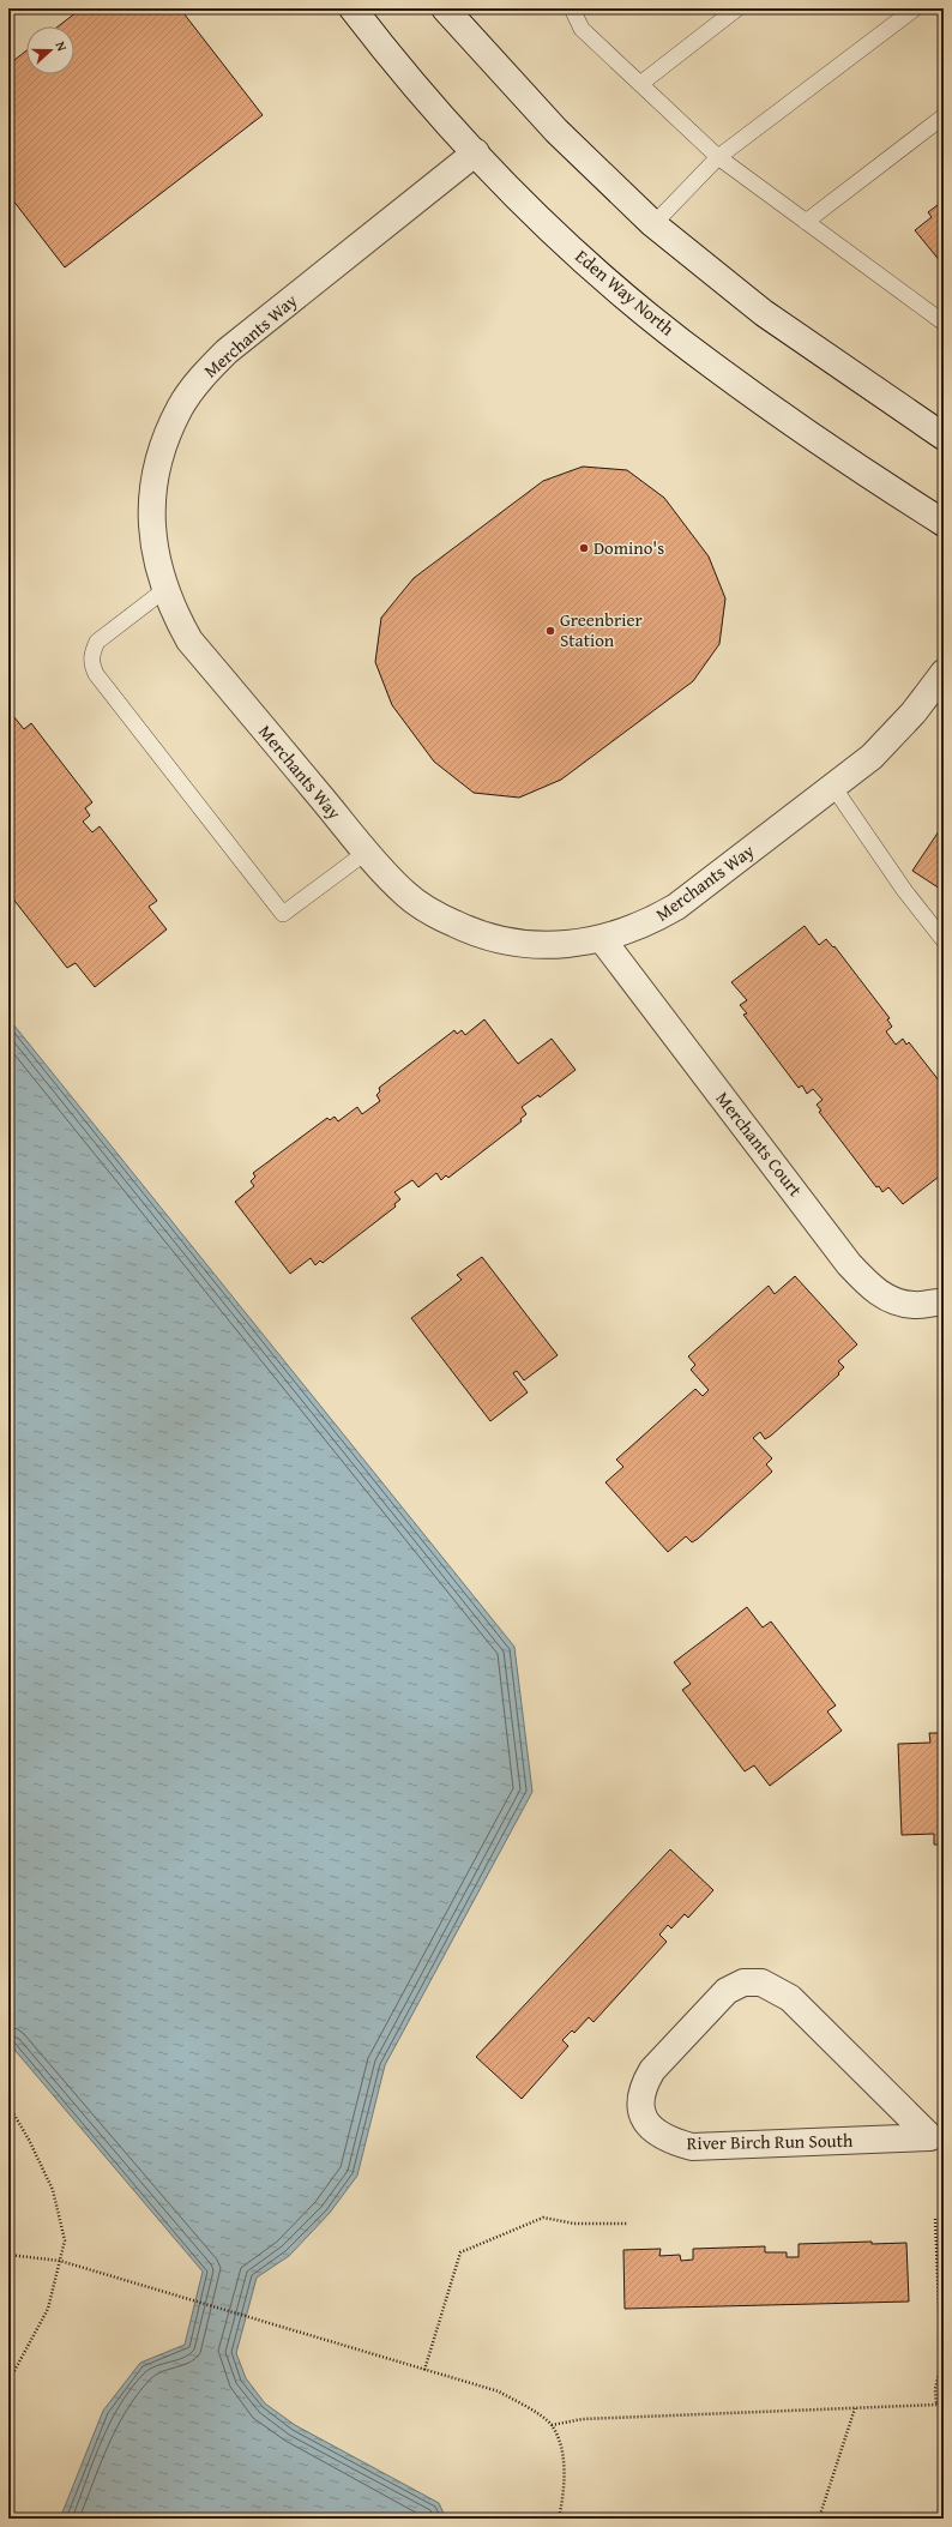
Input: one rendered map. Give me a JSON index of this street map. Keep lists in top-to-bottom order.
{
  "streets": {
    "street": [
      "Eden Way North",
      "Merchants Way",
      "Merchants Court",
      "River Birch Run South"
    ]
  },
  "crossings": [
    ["Eden Way North", "Merchants Way"],
    ["Merchants Way", "Merchants Court"]
  ],
  "places": ["Domino's", "Greenbrier Station"],
  "north": "right"
}
